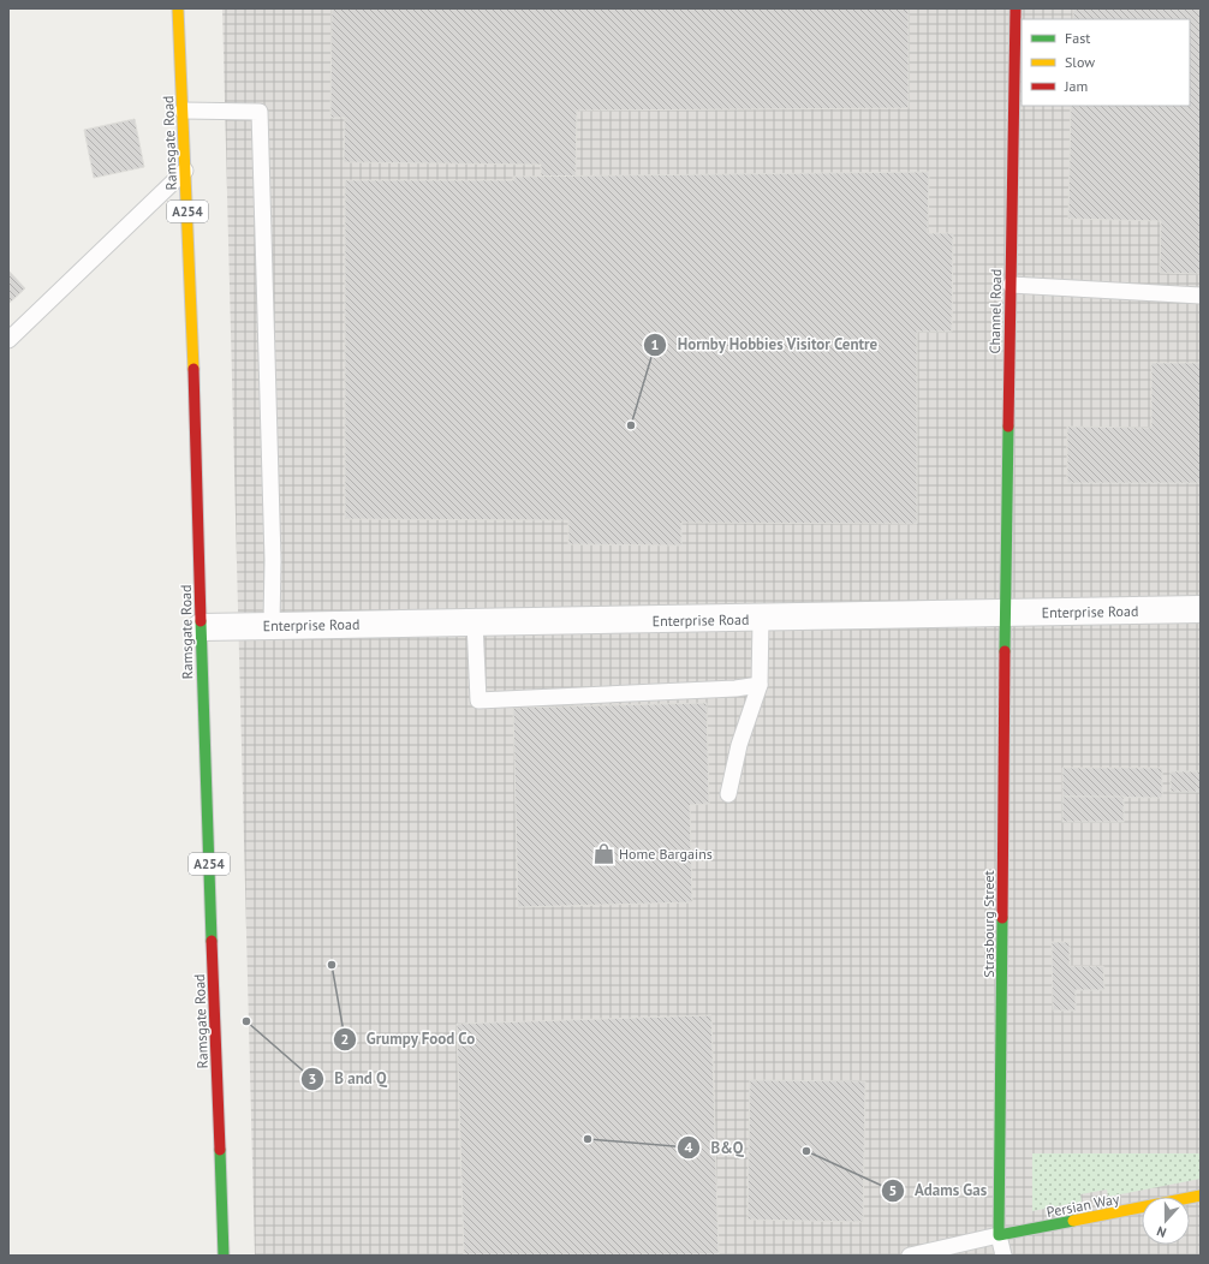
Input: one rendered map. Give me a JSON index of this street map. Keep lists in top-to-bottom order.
{
  "streets": {
    "street": [
      "Ramsgate Road",
      "A254",
      "Channel Road",
      "Enterprise Road",
      "Strasbourg Street",
      "Persian Way"
    ]
  },
  "crossings": [
    ["Ramsgate Road", "Enterprise Road"],
    ["Channel Road", "Enterprise Road"],
    ["Channel Road", "Strasbourg Street"],
    ["Enterprise Road", "Strasbourg Street"],
    ["Strasbourg Street", "Persian Way"]
  ],
  "places": {
    "other": [
      "Hornby Hobbies Visitor Centre",
      "Grumpy Food Co",
      "B and Q",
      "B&Q",
      "Adams Gas"
    ],
    "shop": ["Home Bargains"]
  },
  "legend": ["Fast", "Slow", "Jam"],
  "north": "bottom"
}
